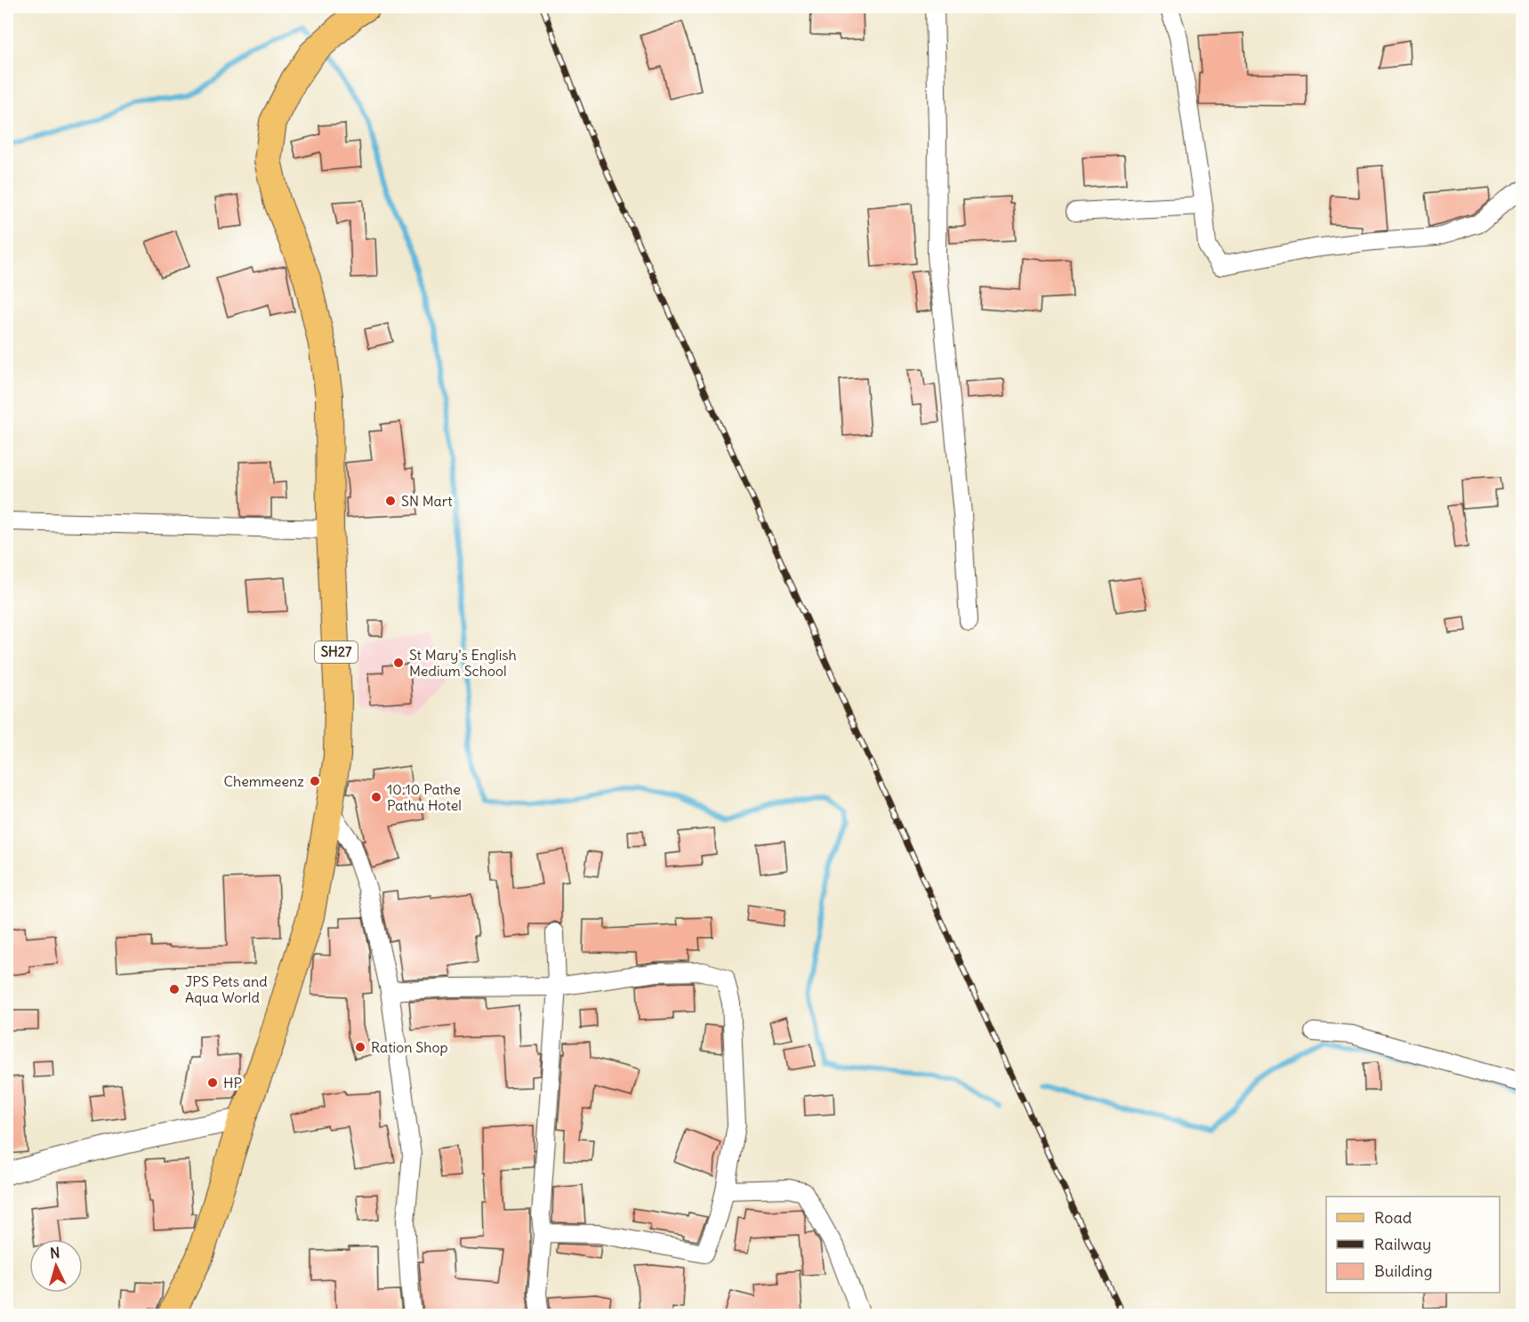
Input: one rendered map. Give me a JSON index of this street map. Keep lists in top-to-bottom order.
{
  "streets": {
    "main road": ["SH27"]
  },
  "places": [
    "SN Mart",
    "St Mary's English Medium School",
    "Chemmeenz",
    "10:10 Pathe Pathu Hotel",
    "JPS Pets and Aqua World",
    "Ration Shop",
    "HP"
  ],
  "legend": ["Road", "Railway", "Building"],
  "north": "top"
}
